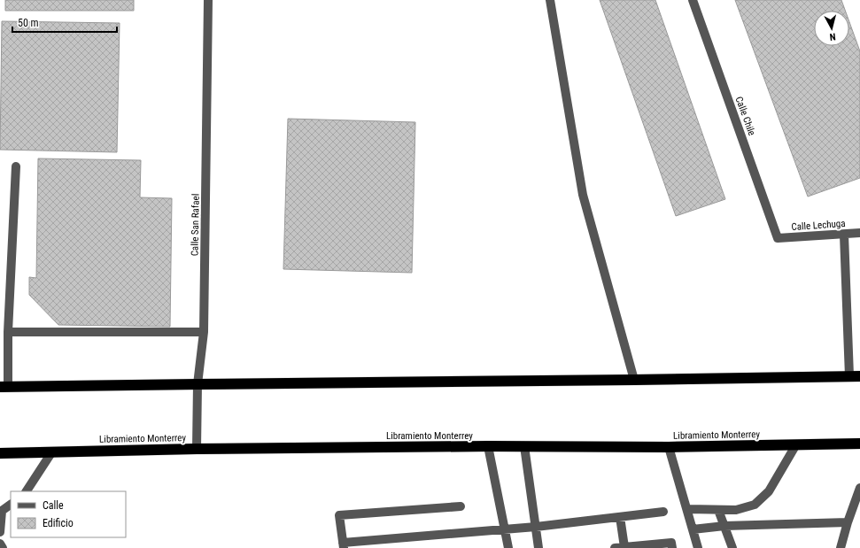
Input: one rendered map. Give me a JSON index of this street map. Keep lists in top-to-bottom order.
{
  "streets": {
    "highway": ["Libramiento Monterrey"],
    "street": ["Calle Chile", "Calle San Rafael", "Calle Lechuga"]
  },
  "crossings": [
    ["Calle Chile", "Calle Lechuga"],
    ["Calle San Rafael", "Libramiento Monterrey"]
  ],
  "legend": ["Calle", "Edificio"],
  "scale_bar": "50 m",
  "north": "bottom"
}
